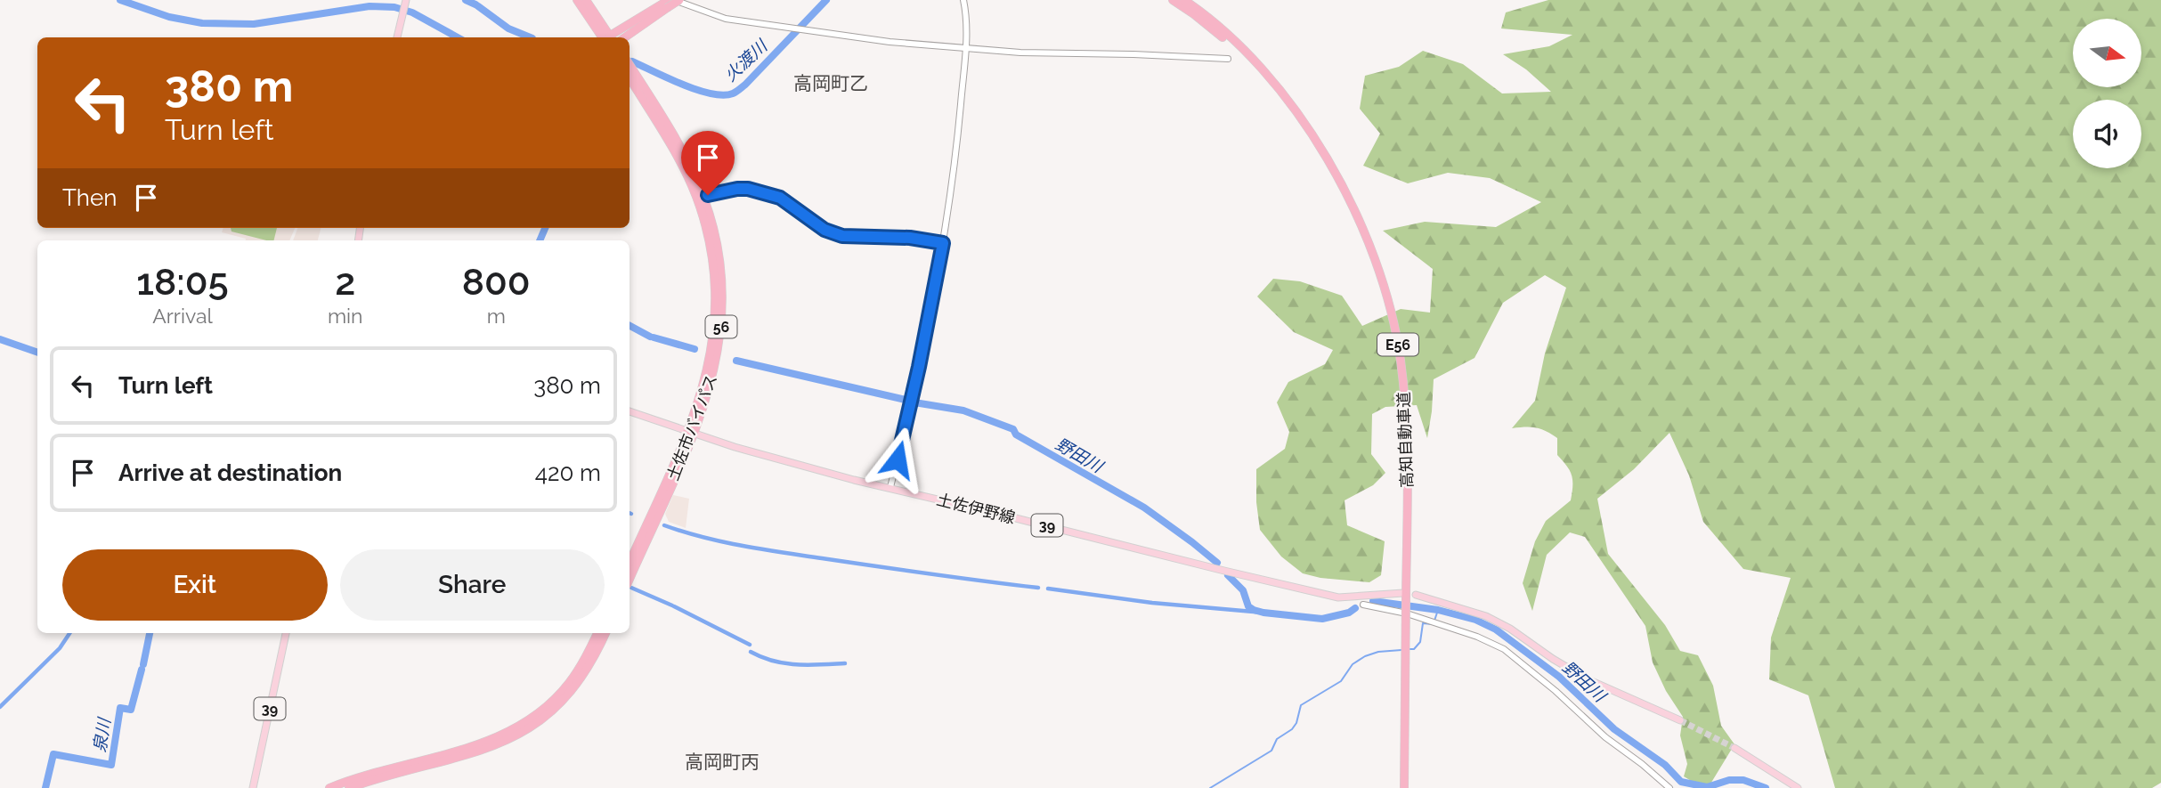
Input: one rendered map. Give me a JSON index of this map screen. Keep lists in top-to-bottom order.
{
  "streets": {
    "highway": [
      "56",
      "E56",
      "土佐市バイパス",
      "高知自動車道"
    ],
    "main road": ["土佐伊野線", "39"]
  },
  "crossings": [
    ["土佐市バイパス", "土佐伊野線"],
    ["高知自動車道", "土佐伊野線"]
  ],
  "districts": ["高岡町乙", "高岡町丙"],
  "water": ["火渡川", "野田川", "泉川"],
  "north": "right",
  "page": {
    "turn": ["380 m", "Turn left"],
    "then": "Then",
    "eta": [
      "18:05",
      "Arrival",
      "2",
      "min",
      "800",
      "m"
    ],
    "list": [
      {
        "name": "Turn left",
        "value": "380 m"
      },
      {
        "name": "Arrive at destination",
        "value": "420 m"
      }
    ],
    "buttons": ["Exit", "Share"]
  }
}
